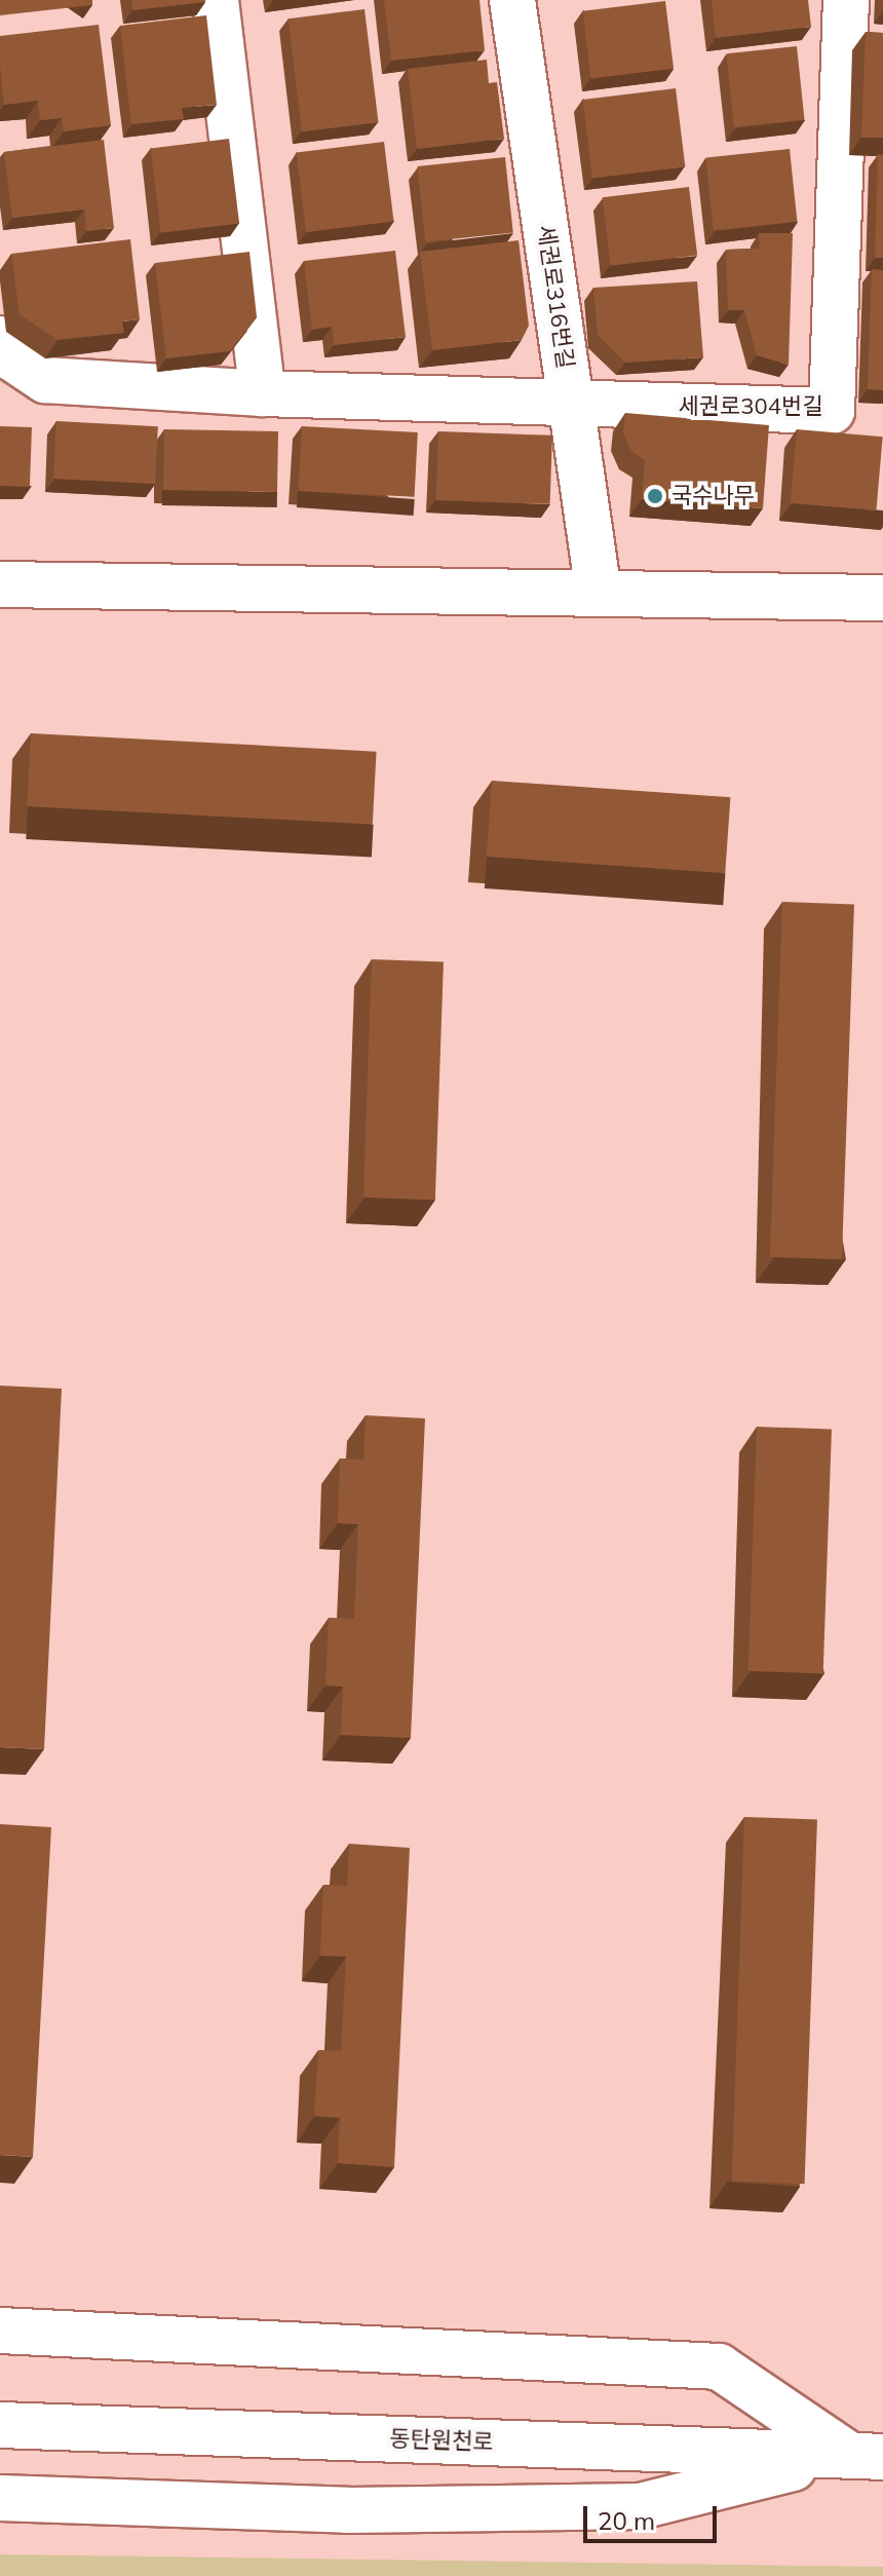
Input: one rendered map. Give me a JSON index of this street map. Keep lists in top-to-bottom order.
{
  "streets": {
    "street": ["세권로316번길", "세권로304번길", "동탄원천로"]
  },
  "crossings": [
    ["세권로316번길", "세권로304번길"]
  ],
  "places": ["국수나무"],
  "scale_bar": "20 m"
}
